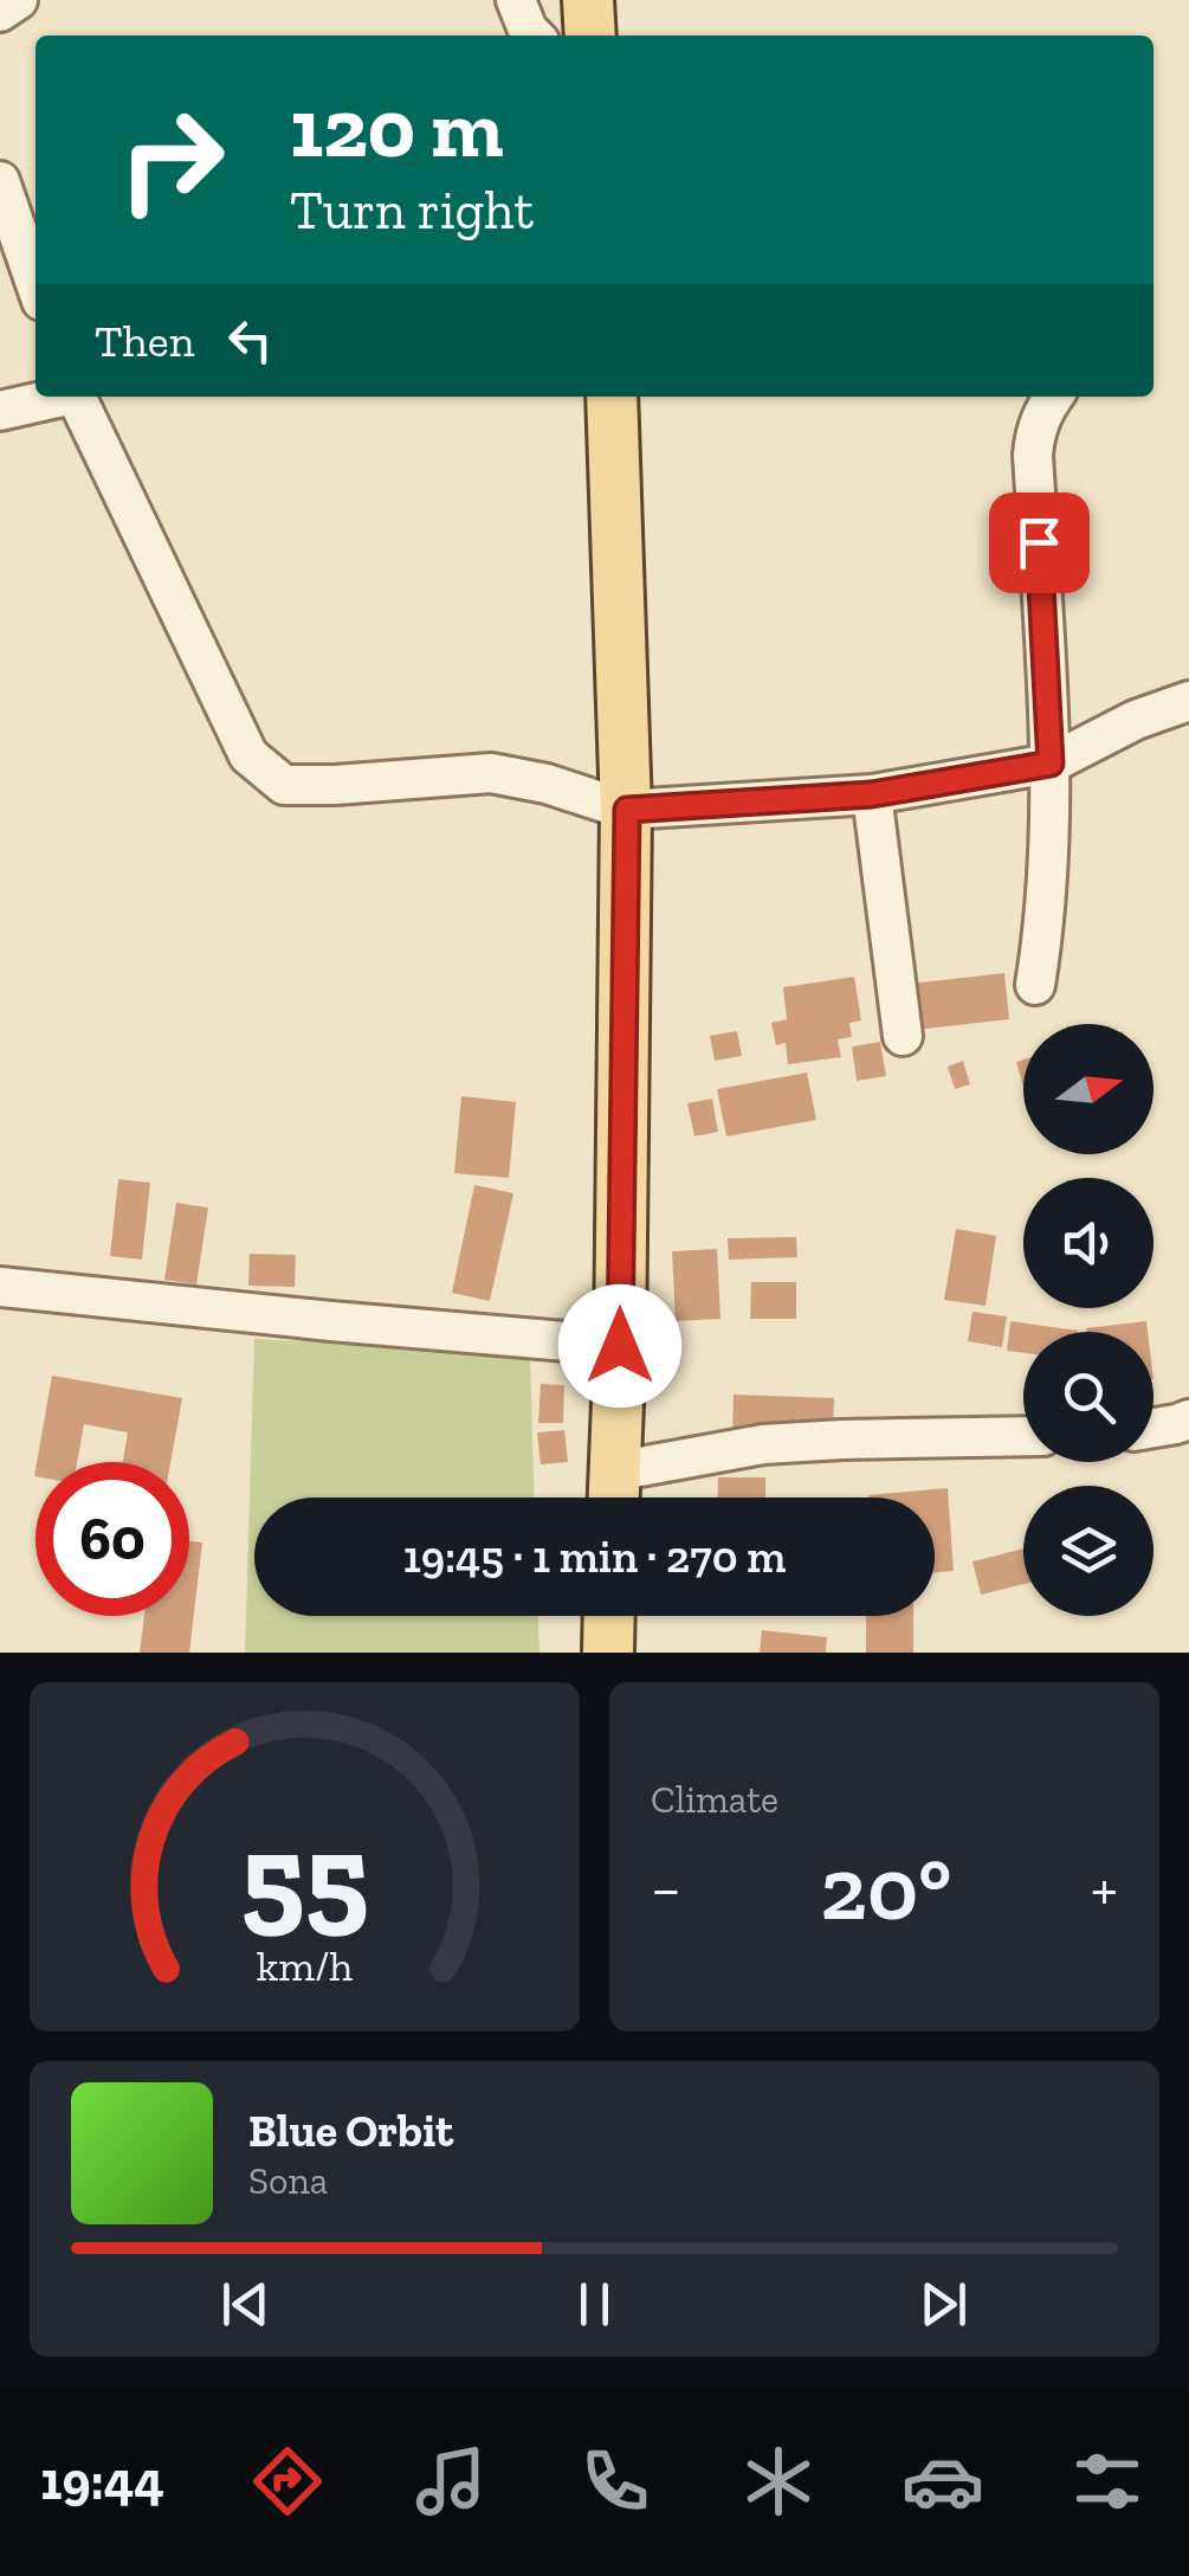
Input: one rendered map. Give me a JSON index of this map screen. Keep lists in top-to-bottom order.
{
  "north": "right",
  "page": {
    "turn": ["120 m", "Turn right"],
    "then": "Then",
    "limit": "60",
    "trip": "19:45 · 1 min · 270 m",
    "tile": "Climate",
    "heat": ["−", "20°", "+"],
    "song": ["Blue Orbit", "Sona"],
    "tabs": "19:44",
    "gauge": ["55", "km/h"]
  }
}
